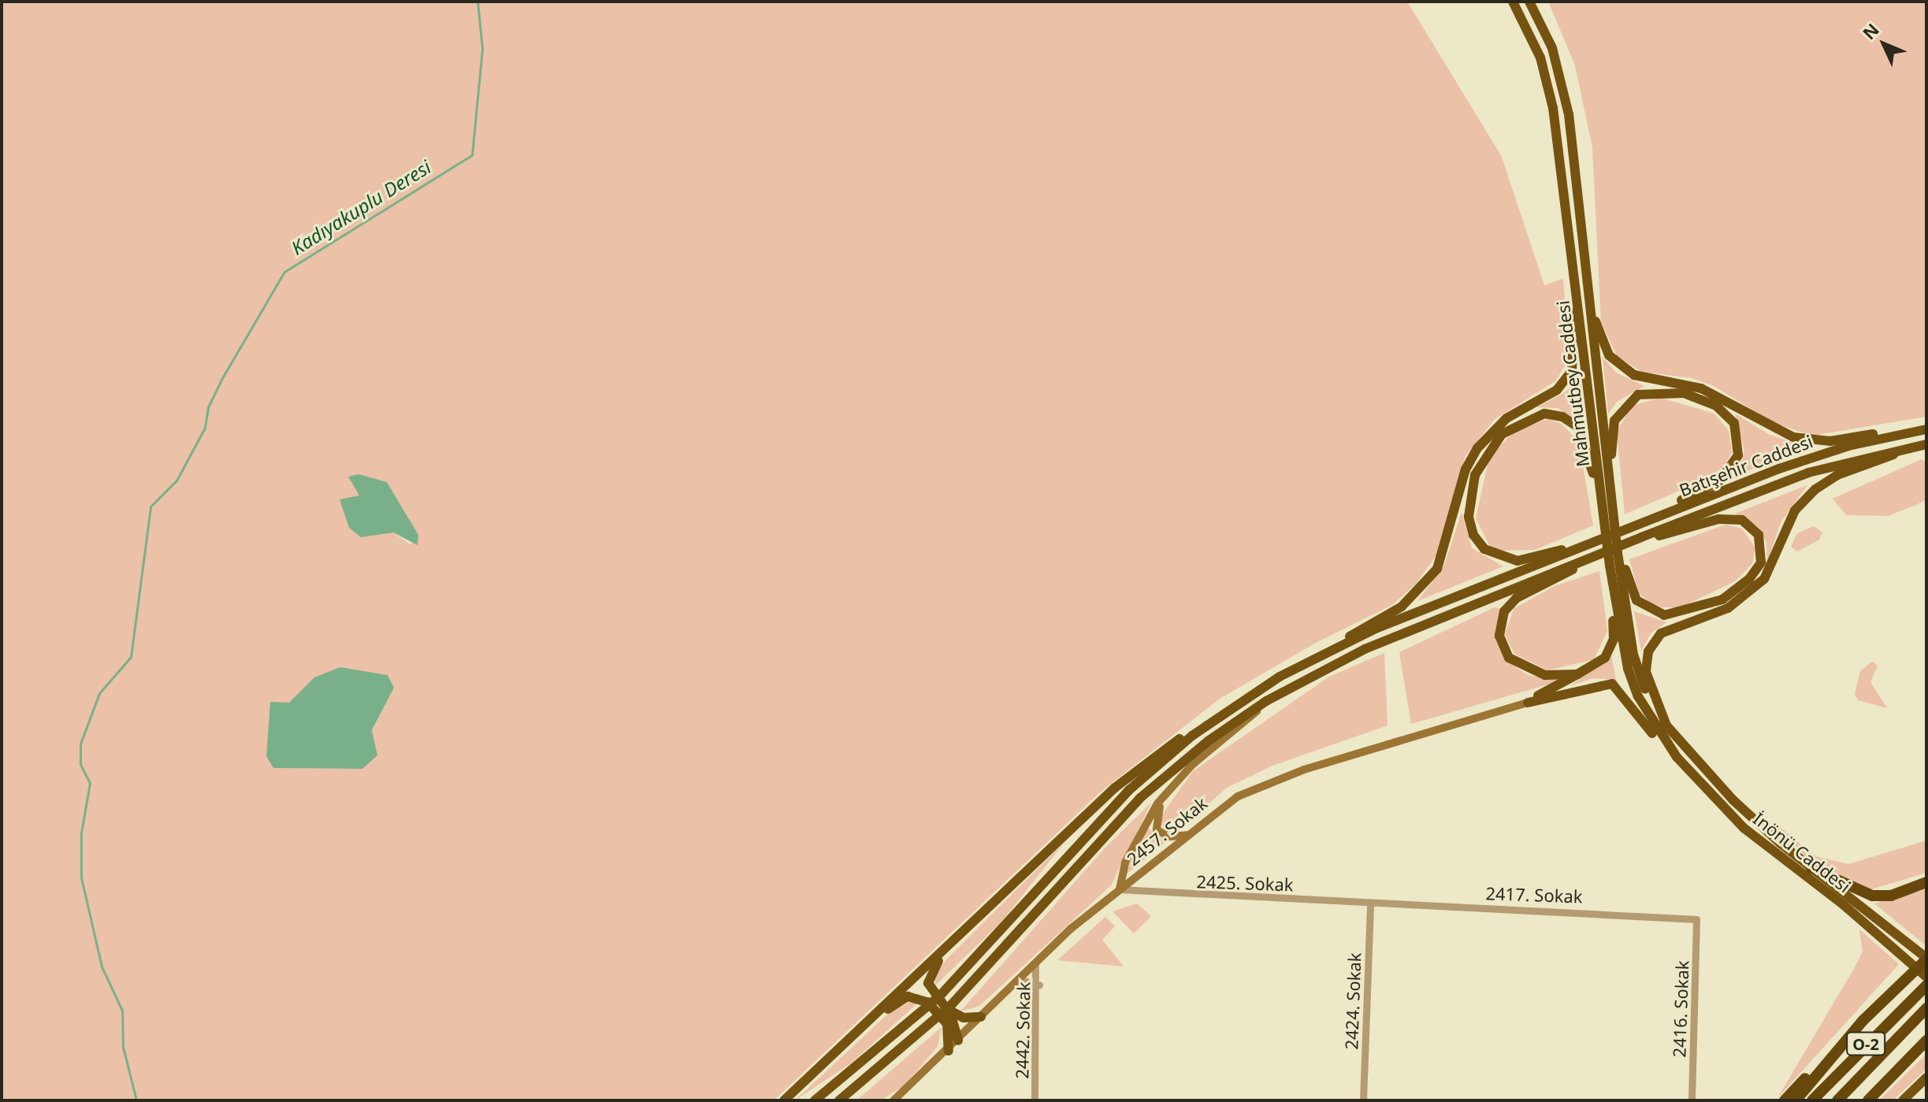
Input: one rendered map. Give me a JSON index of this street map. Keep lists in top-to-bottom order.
{
  "streets": {
    "highway": [
      "Mahmutbey Caddesi",
      "Batışehir Caddesi",
      "İnönü Caddesi",
      "O-2"
    ],
    "main road": ["2457. Sokak"],
    "street": [
      "2425. Sokak",
      "2417. Sokak",
      "2424. Sokak",
      "2416. Sokak",
      "2442. Sokak"
    ]
  },
  "crossings": [
    ["Mahmutbey Caddesi", "İnönü Caddesi"],
    ["2457. Sokak", "2425. Sokak"],
    ["2457. Sokak", "2442. Sokak"],
    ["2425. Sokak", "2417. Sokak"],
    ["2425. Sokak", "2424. Sokak"],
    ["2417. Sokak", "2424. Sokak"],
    ["2417. Sokak", "2416. Sokak"]
  ],
  "water": ["Kadıyakuplu Deresi"],
  "north": "top left"
}
